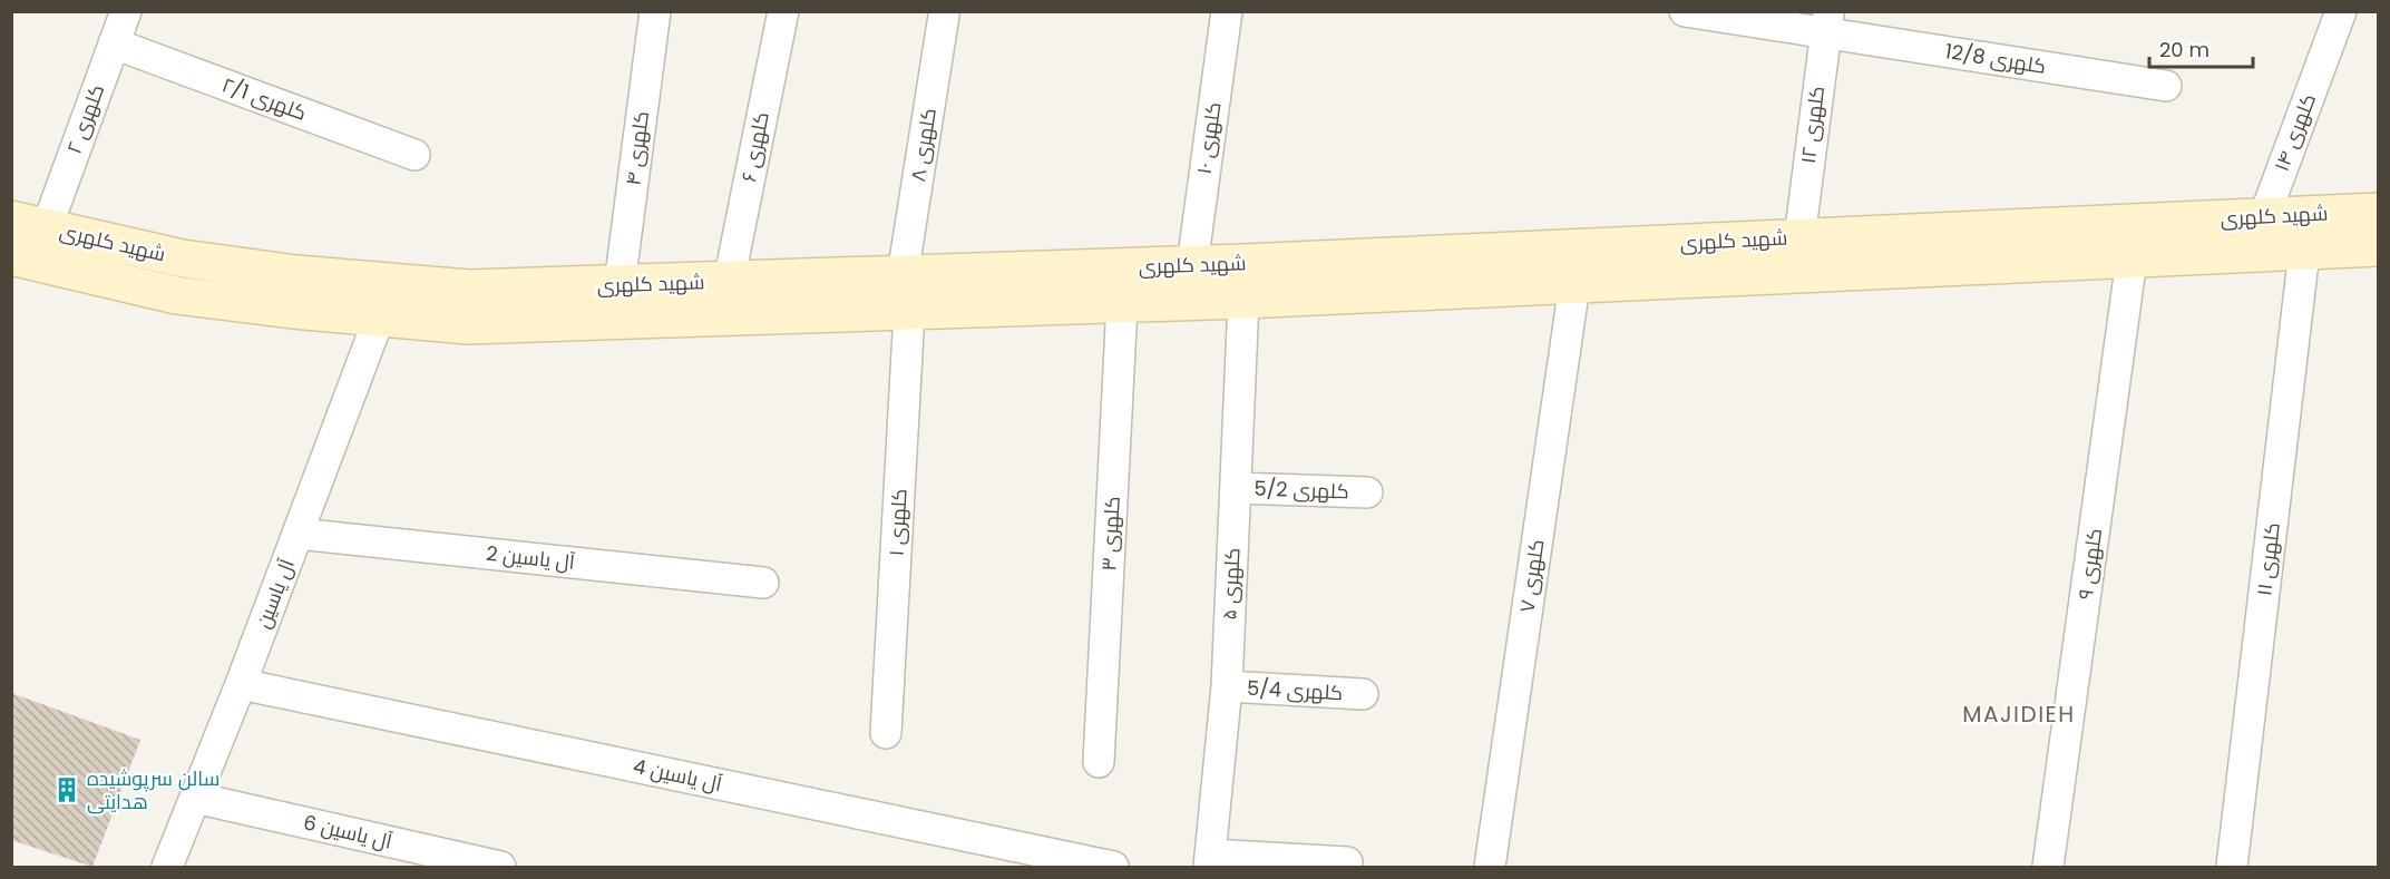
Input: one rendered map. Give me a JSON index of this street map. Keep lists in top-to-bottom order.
{
  "streets": {
    "main road": ["شهید کلهری"],
    "street": [
      "کلهری 12/8",
      "کلهری ۲/1",
      "کلهری ۲",
      "کلهری ۱۲",
      "کلهری ۱۴",
      "کلهری ۱۰",
      "کلهری ۸",
      "کلهری ۶",
      "کلهری ۴",
      "کلهری 5/2",
      "کلهری ۱",
      "کلهری ۳",
      "آل یاسین 2",
      "کلهری ۱۱",
      "کلهری ۹",
      "کلهری ۷",
      "کلهری ۵",
      "آل یاسین",
      "کلهری 5/4",
      "آل یاسین 4",
      "آل یاسین 6"
    ]
  },
  "crossings": [
    ["کلهری 12/8", "کلهری ۱۲"],
    ["کلهری ۲/1", "کلهری ۲"],
    ["کلهری ۲", "شهید کلهری"],
    ["کلهری ۱۲", "شهید کلهری"],
    ["کلهری ۱۴", "شهید کلهری"],
    ["کلهری ۱۰", "شهید کلهری"],
    ["کلهری ۸", "شهید کلهری"],
    ["کلهری ۶", "شهید کلهری"],
    ["کلهری ۴", "شهید کلهری"],
    ["شهید کلهری", "کلهری ۱"],
    ["شهید کلهری", "کلهری ۳"],
    ["شهید کلهری", "کلهری ۱۱"],
    ["شهید کلهری", "کلهری ۹"],
    ["شهید کلهری", "کلهری ۷"],
    ["شهید کلهری", "کلهری ۵"],
    ["شهید کلهری", "آل یاسین"],
    ["کلهری 5/2", "کلهری ۵"],
    ["آل یاسین 2", "آل یاسین"],
    ["کلهری ۵", "کلهری 5/4"],
    ["آل یاسین", "آل یاسین 4"],
    ["آل یاسین", "آل یاسین 6"]
  ],
  "districts": ["MAJIDIEH"],
  "places": {
    "building": ["سالن سرپوشیده هدایتی"]
  },
  "scale_bar": "20 m"
}
